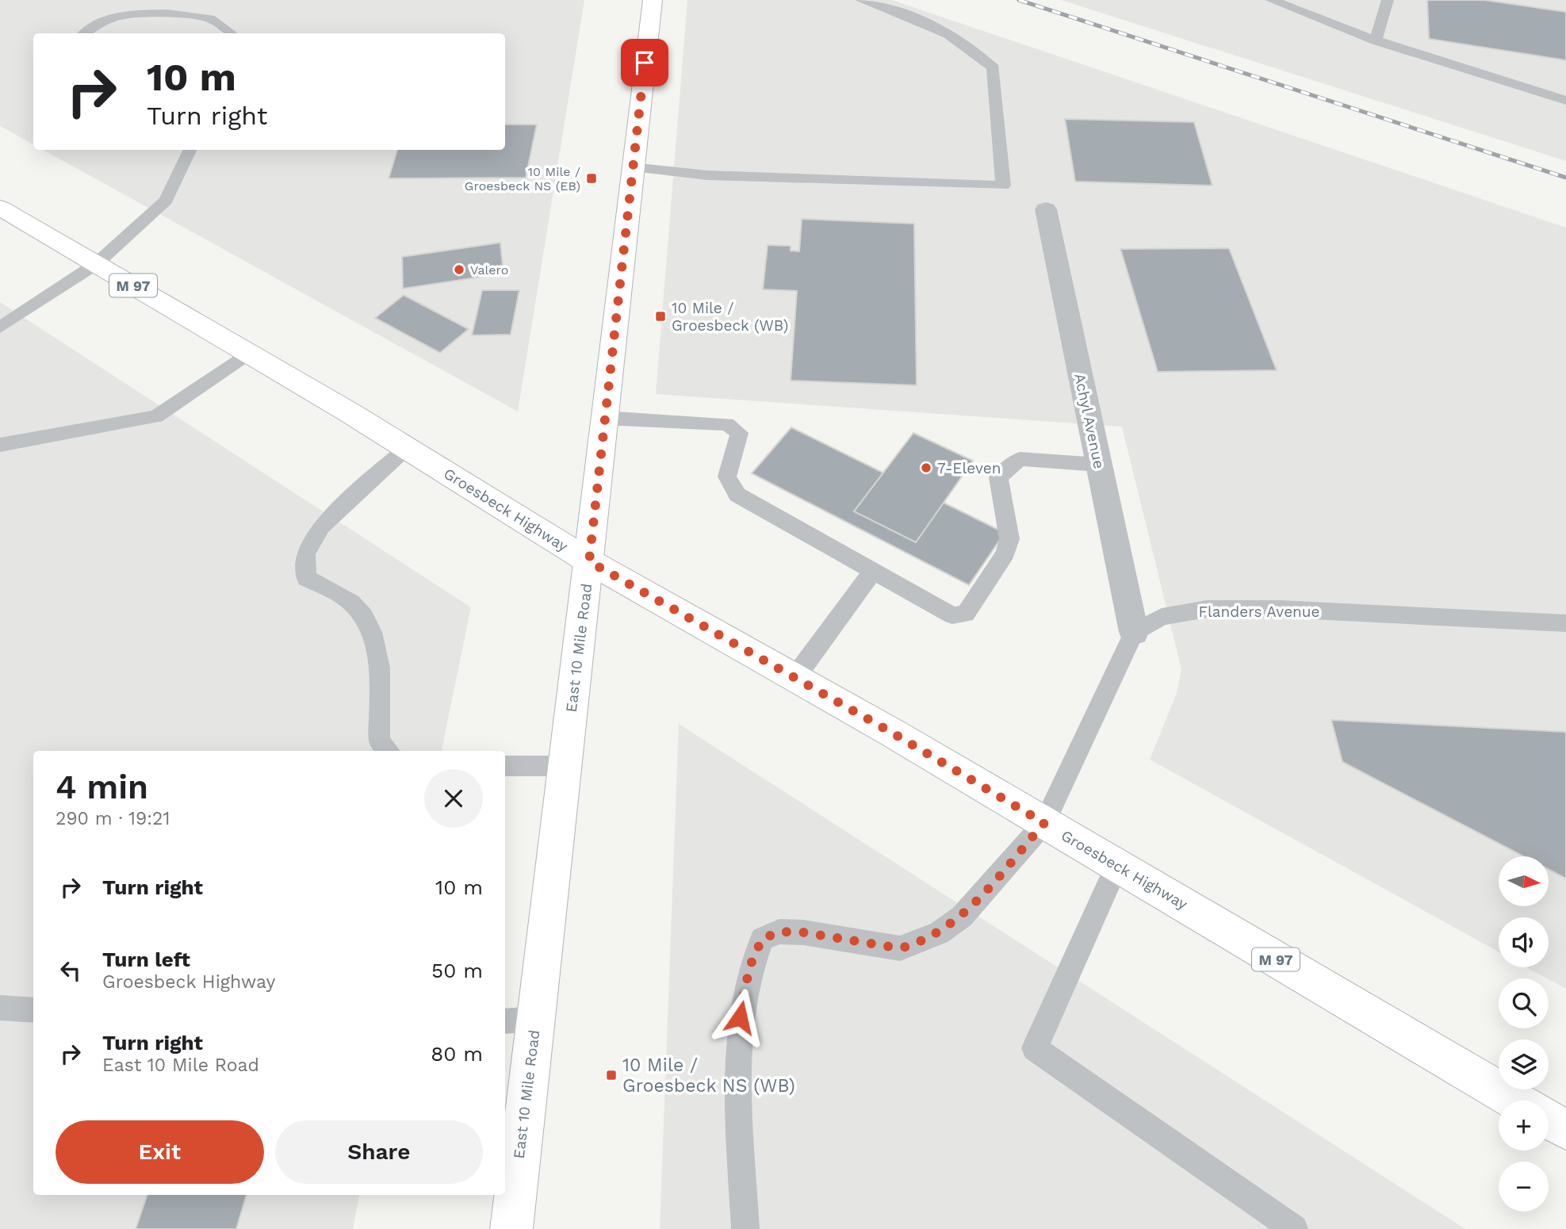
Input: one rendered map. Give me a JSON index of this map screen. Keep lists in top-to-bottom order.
{
  "streets": {
    "main road": ["M 97", "Groesbeck Highway", "East 10 Mile Road"],
    "street": ["Achyl Avenue"],
    "lane": ["Flanders Avenue"]
  },
  "crossings": [
    ["Achyl Avenue", "Flanders Avenue"],
    ["Groesbeck Highway", "East 10 Mile Road"]
  ],
  "places": {
    "transit": ["10 Mile / Groesbeck NS (EB)", "10 Mile / Groesbeck (WB)", "10 Mile / Groesbeck NS (WB)"],
    "other": ["Valero", "7-Eleven"]
  },
  "north": "right",
  "page": {
    "turn": ["10 m", "Turn right"],
    "heading": ["4 min", "290 m · 19:21"],
    "list": [
      {
        "name": "Turn right",
        "value": "10 m"
      },
      {
        "name": "Turn left",
        "note": "Groesbeck Highway",
        "value": "50 m"
      },
      {
        "name": "Turn right",
        "note": "East 10 Mile Road",
        "value": "80 m"
      }
    ],
    "map_buttons": ["+", "−"],
    "buttons": ["Exit", "Share"]
  }
}
